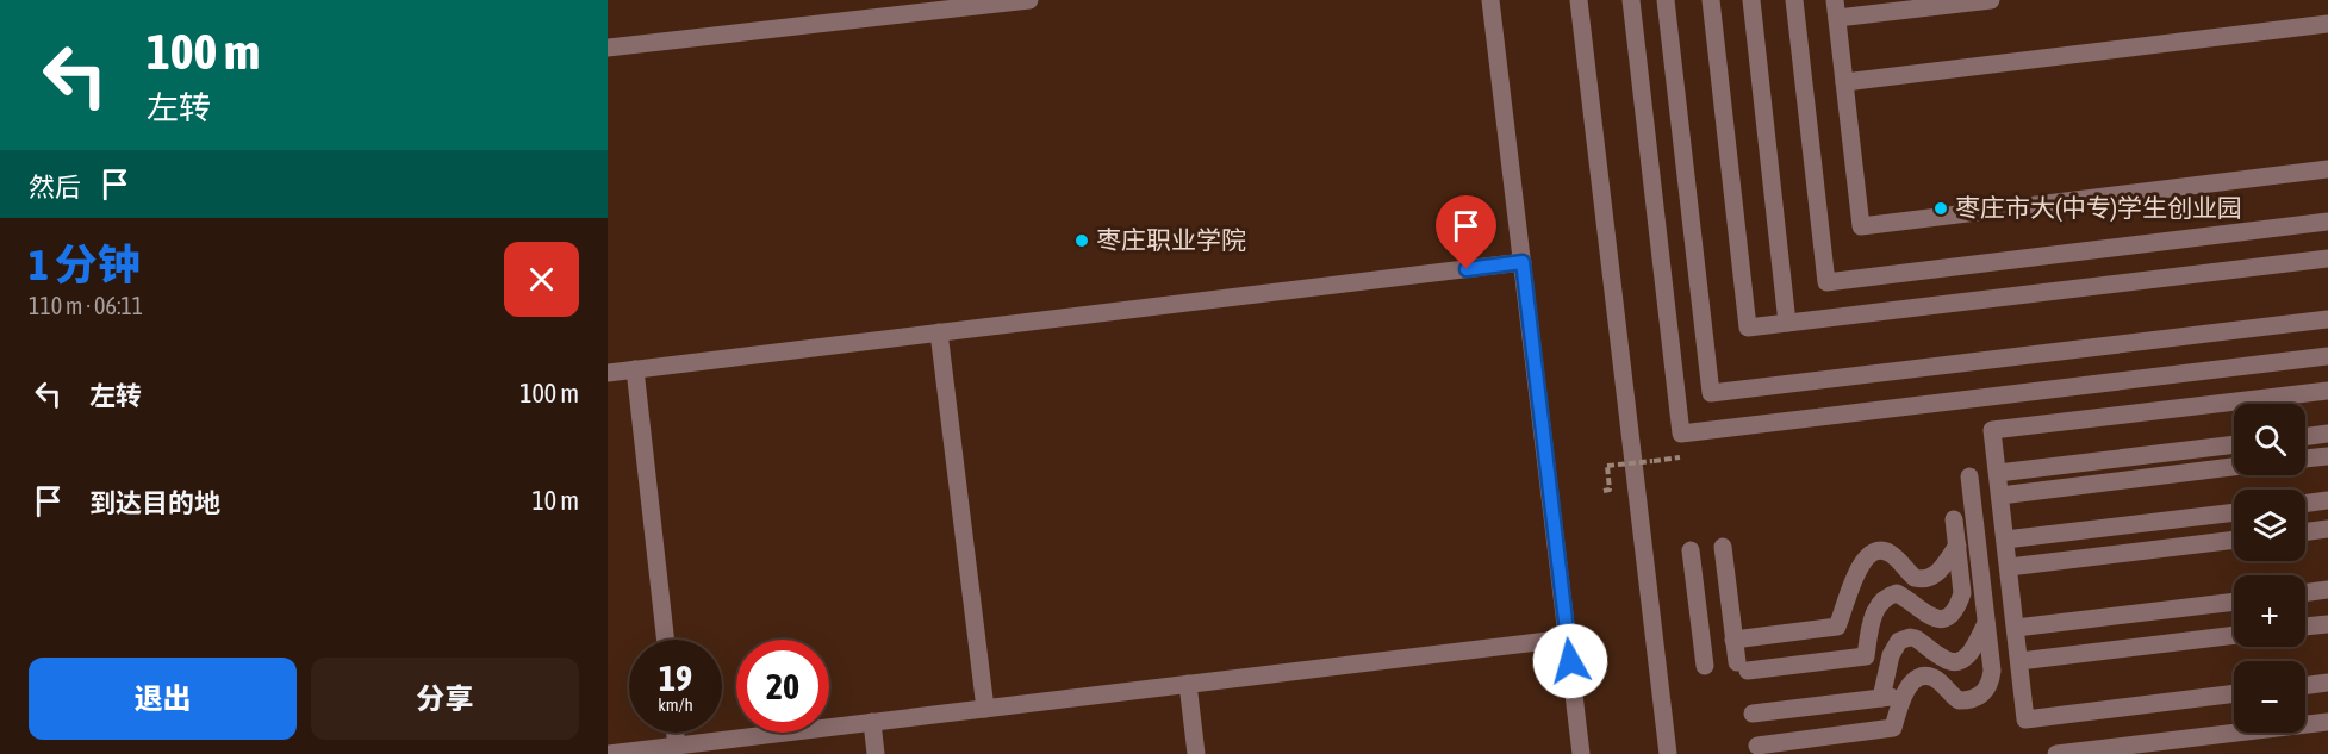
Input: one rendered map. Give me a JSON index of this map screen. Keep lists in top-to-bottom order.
{
  "places": ["枣庄市大(中专)学生创业园", "枣庄职业学院"],
  "page": {
    "turn": ["100 m", "左转"],
    "then": "然后",
    "heading": ["1 分钟", "110 m · 06:11"],
    "list": [
      {
        "name": "左转",
        "value": "100 m"
      },
      {
        "name": "到达目的地",
        "value": "10 m"
      }
    ],
    "map_buttons": ["+", "−"],
    "speed": "19 km/h",
    "limit": "20",
    "buttons": ["退出", "分享"]
  }
}
